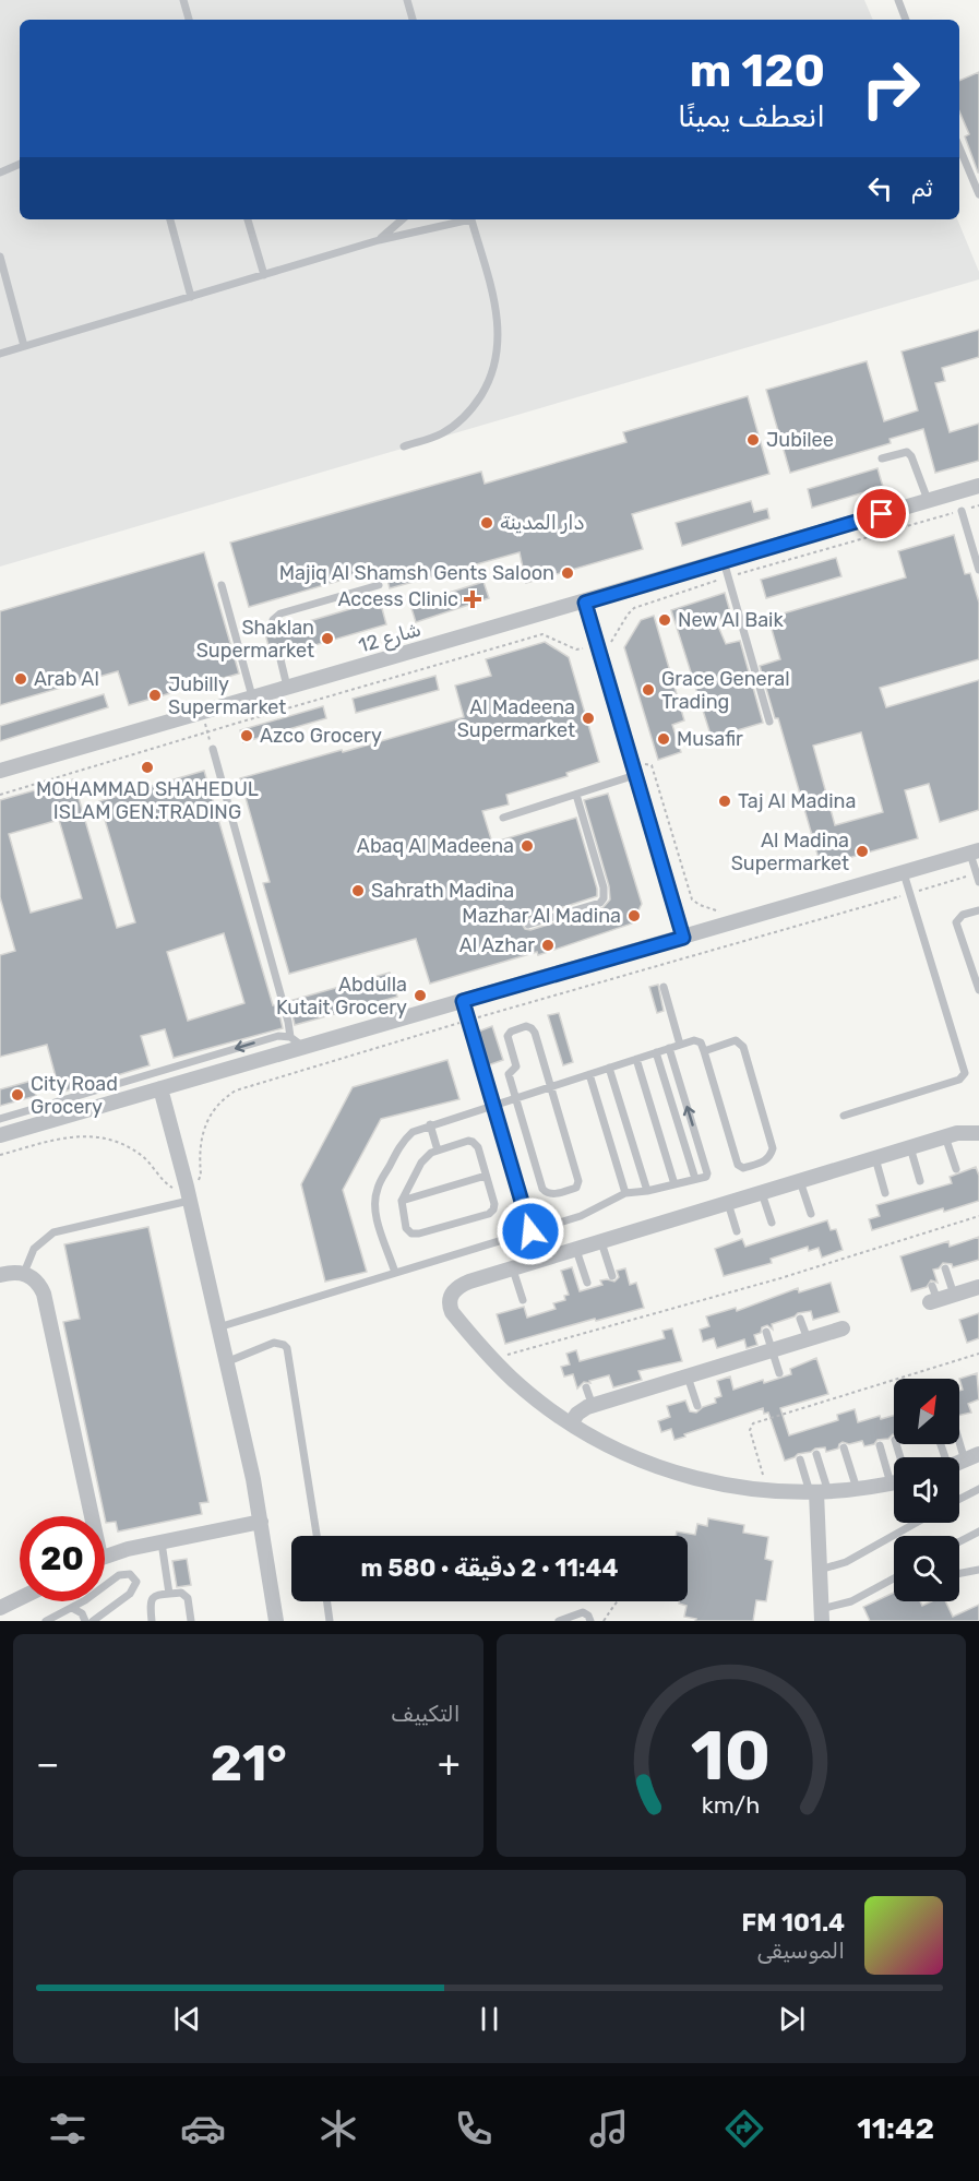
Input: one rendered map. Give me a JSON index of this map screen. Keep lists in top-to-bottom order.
{
  "streets": {
    "street": ["شارع 12"]
  },
  "places": {
    "other": [
      "Jubilee",
      "دار المدينة",
      "Majiq Al Shamsh Gents Saloon",
      "New Al Baik",
      "Shaklan Supermarket",
      "Arab Al",
      "Grace General Trading",
      "Jubilly Supermarket",
      "Al Madeena Supermarket",
      "Azco Grocery",
      "Musafir",
      "MOHAMMAD SHAHEDUL ISLAM GEN.TRADING",
      "Taj Al Madina",
      "Abaq Al Madeena",
      "Al Madina Supermarket",
      "Sahrath Madina",
      "Mazhar Al Madina",
      "Al Azhar",
      "Abdulla Kutait Grocery",
      "City Road Grocery"
    ],
    "health": ["Access Clinic"]
  },
  "north": "top right",
  "page": {
    "turn": ["120 m", "انعطف يمينًا"],
    "then": "ثم",
    "limit": "20",
    "trip": "11:44 · 2 دقيقة · 580 m",
    "tile": "التكييف",
    "heat": ["−", "21°", "+"],
    "song": ["101.4 FM", "الموسيقى"],
    "tabs": "11:42",
    "gauge": ["10", "km/h"]
  }
}
